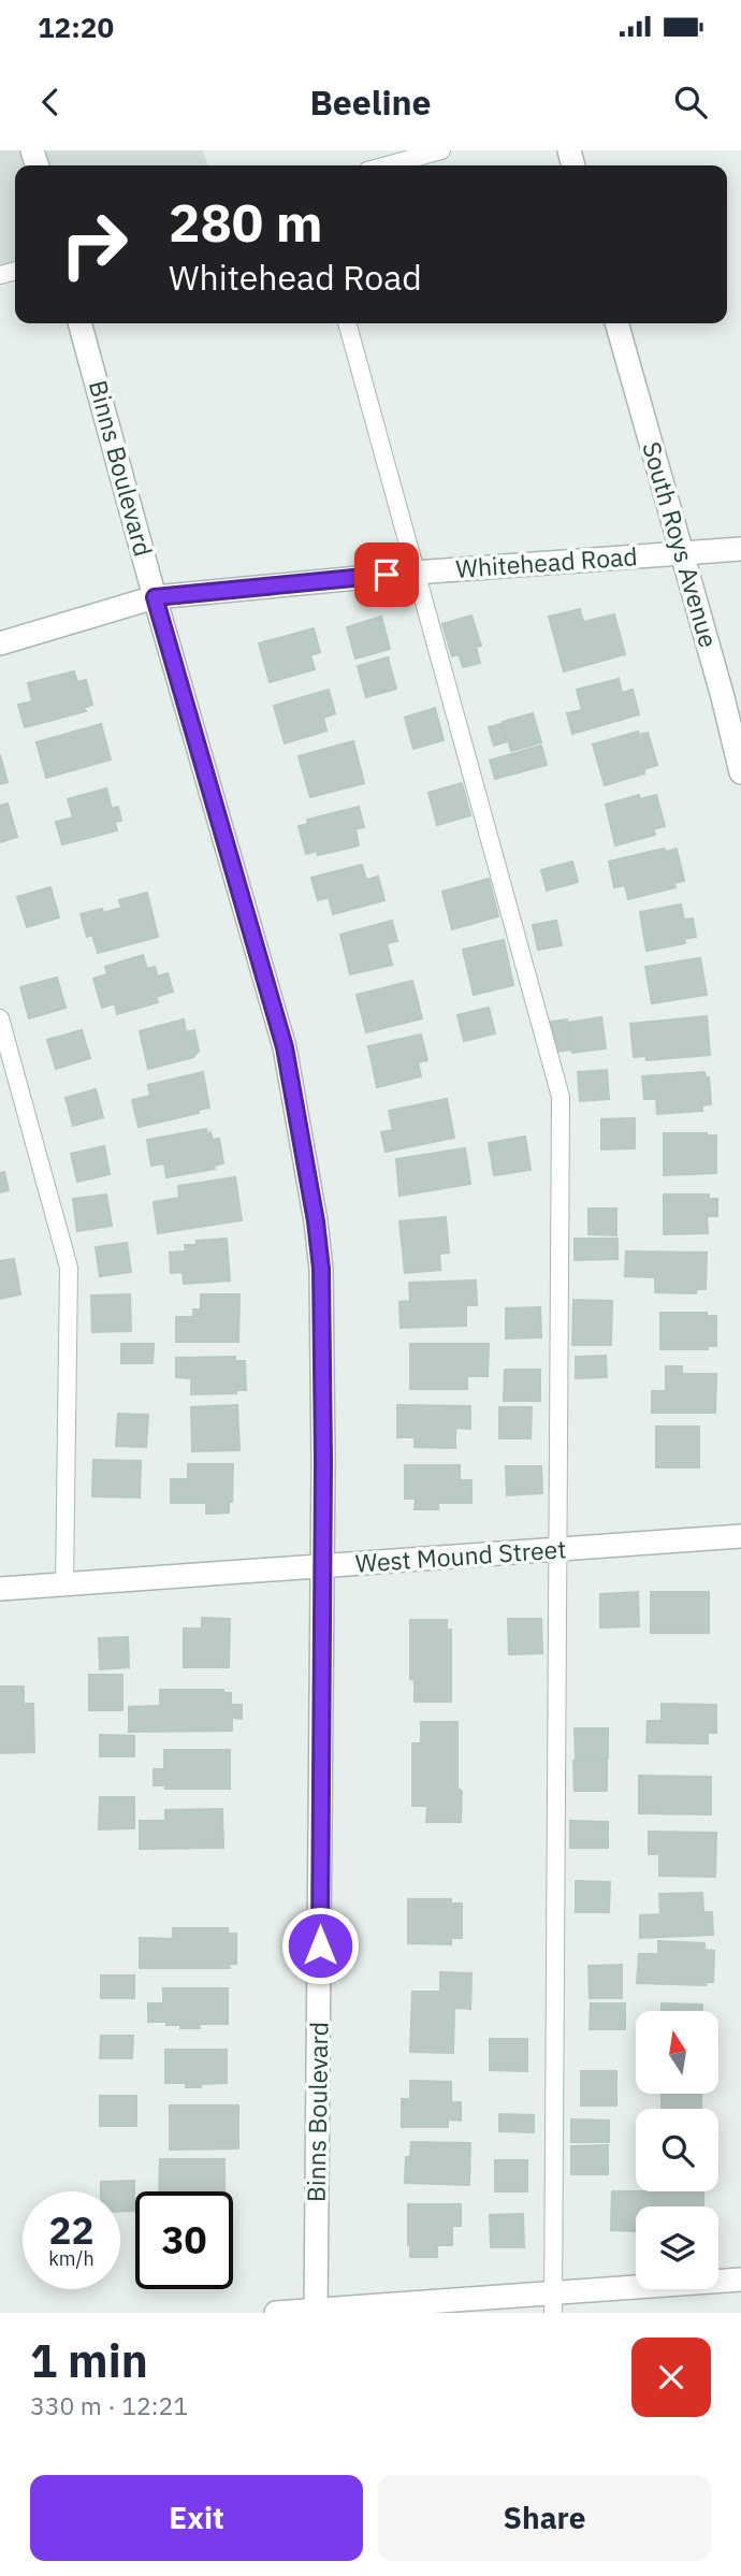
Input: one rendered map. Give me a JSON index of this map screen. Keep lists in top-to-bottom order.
{
  "streets": {
    "street": [
      "Binns Boulevard",
      "South Roys Avenue",
      "Whitehead Road",
      "West Mound Street"
    ]
  },
  "crossings": [
    ["Binns Boulevard", "Whitehead Road"],
    ["Binns Boulevard", "West Mound Street"],
    ["South Roys Avenue", "Whitehead Road"]
  ],
  "north": "top",
  "page": {
    "status": "12:20",
    "header": "Beeline",
    "turn": ["280 m", "Whitehead Road"],
    "speed": "22 km/h",
    "limit": "30",
    "heading": ["1 min", "330 m · 12:21"],
    "buttons": ["Exit", "Share"]
  }
}
